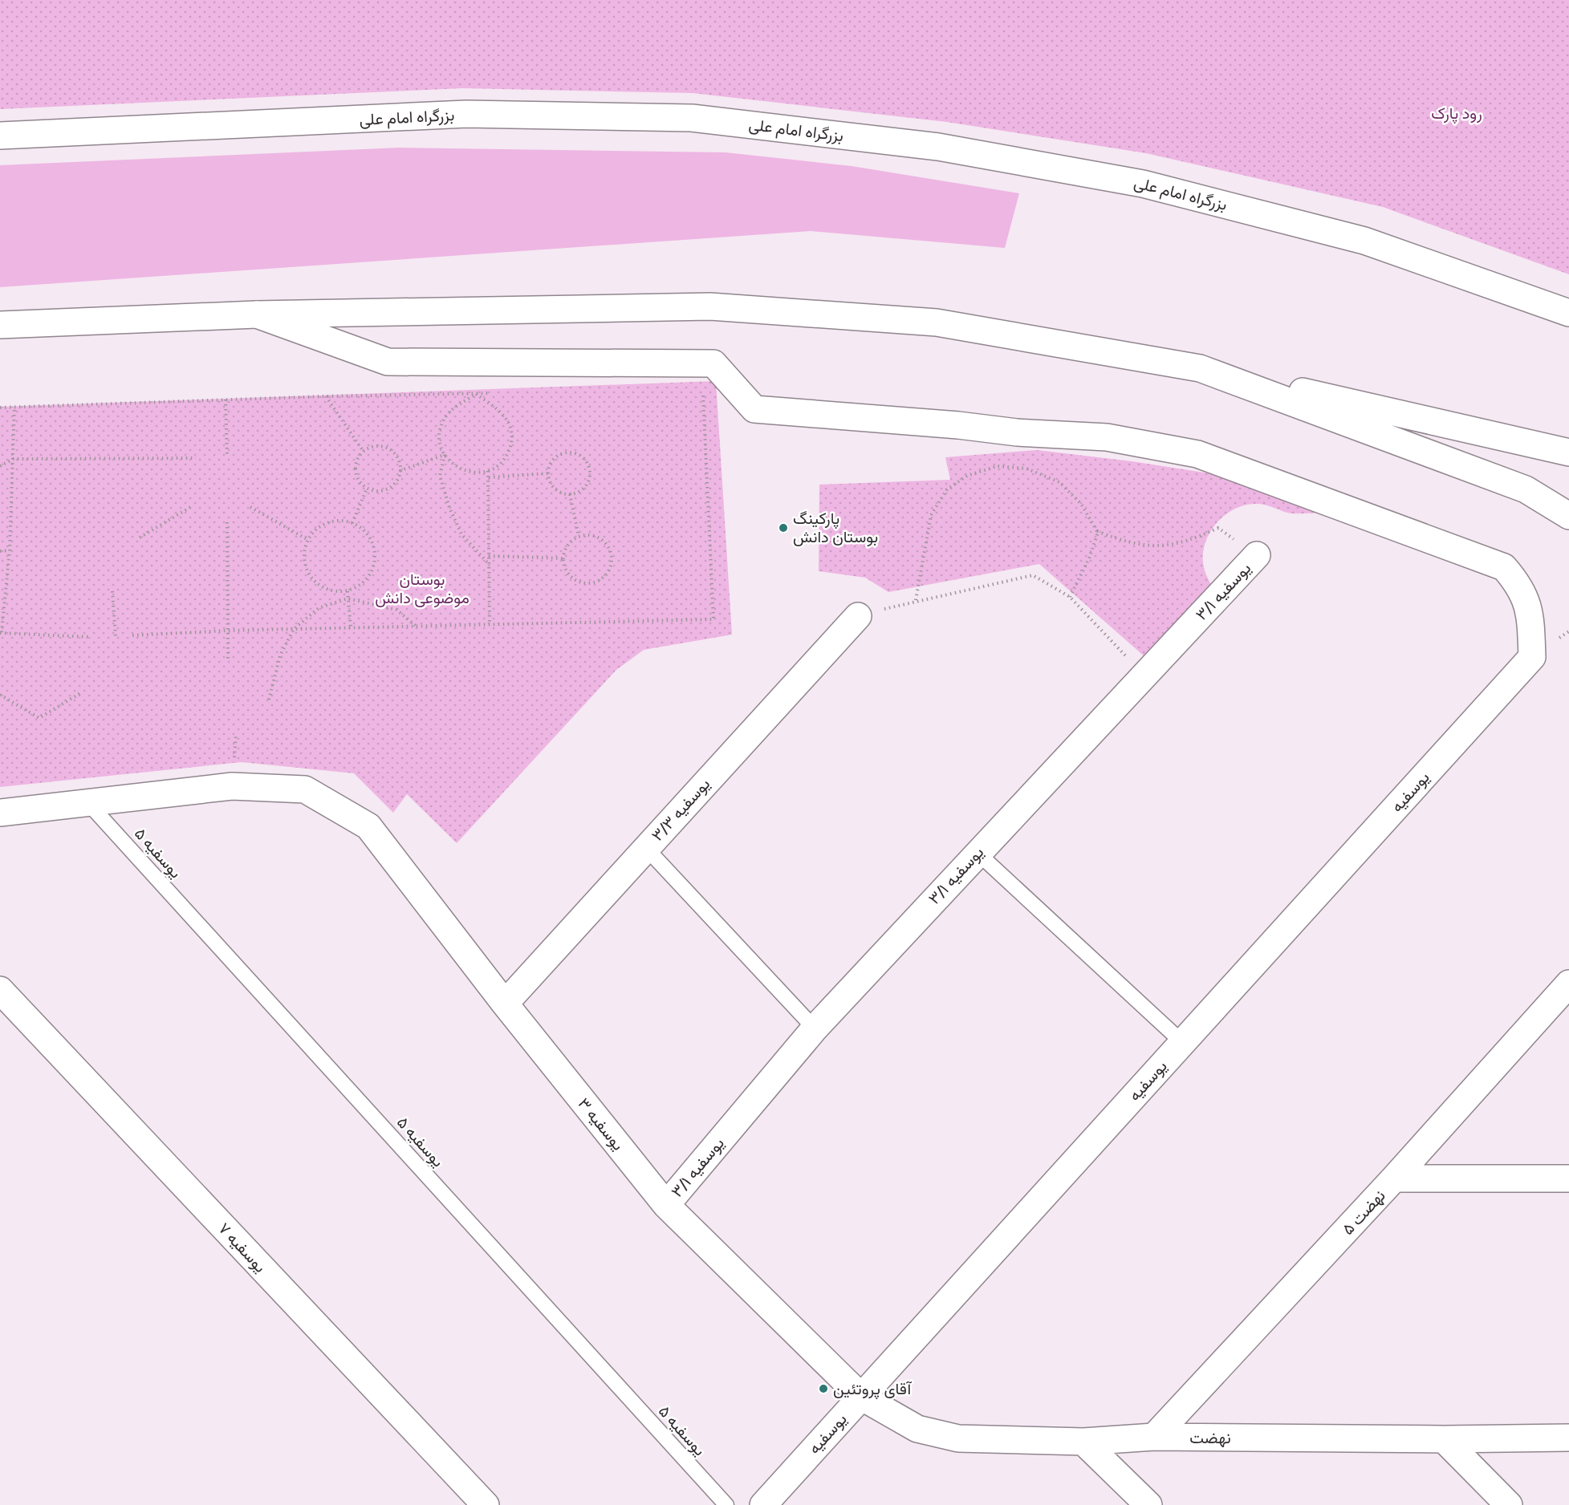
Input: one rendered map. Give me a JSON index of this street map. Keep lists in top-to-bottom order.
{
  "streets": {
    "main road": [
      "بزرگراه امام علی",
      "یوسفیه ۳/۱",
      "یوسفیه",
      "یوسفیه ۳/۳",
      "یوسفیه ۳",
      "نهضت ۵",
      "یوسفیه ۷",
      "نهضت"
    ],
    "lane": ["یوسفیه ۵"]
  },
  "crossings": [
    ["یوسفیه ۳/۱", "یوسفیه ۳"],
    ["یوسفیه", "یوسفیه ۳"],
    ["یوسفیه", "نهضت"],
    ["یوسفیه ۳/۳", "یوسفیه ۳"],
    ["یوسفیه ۵", "یوسفیه ۳"],
    ["یوسفیه ۳", "نهضت"],
    ["نهضت ۵", "نهضت"]
  ],
  "parks": ["رود پارک", "بوستان موضوعی دانش"],
  "places": ["پارکینگ بوستان دانش", "آقای پروتئین"]
}
